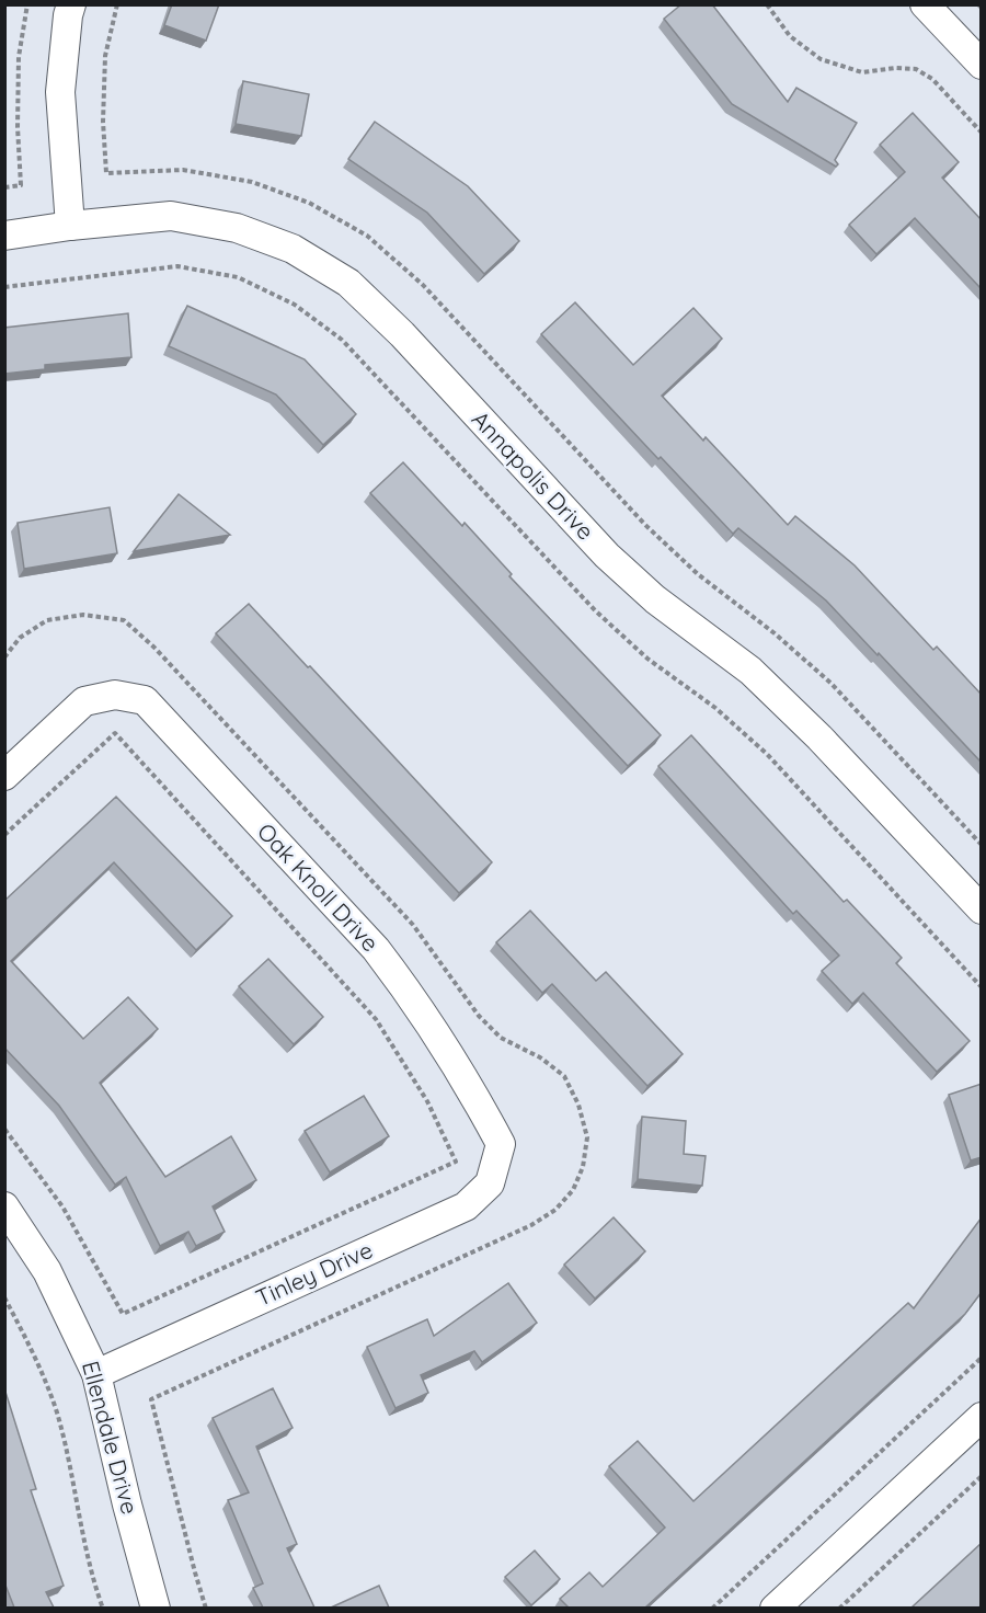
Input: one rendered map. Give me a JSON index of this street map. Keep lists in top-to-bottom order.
{
  "streets": {
    "street": [
      "Annapolis Drive",
      "Oak Knoll Drive",
      "Tinley Drive",
      "Ellendale Drive"
    ]
  },
  "crossings": [
    ["Oak Knoll Drive", "Tinley Drive"],
    ["Tinley Drive", "Ellendale Drive"]
  ]
}
